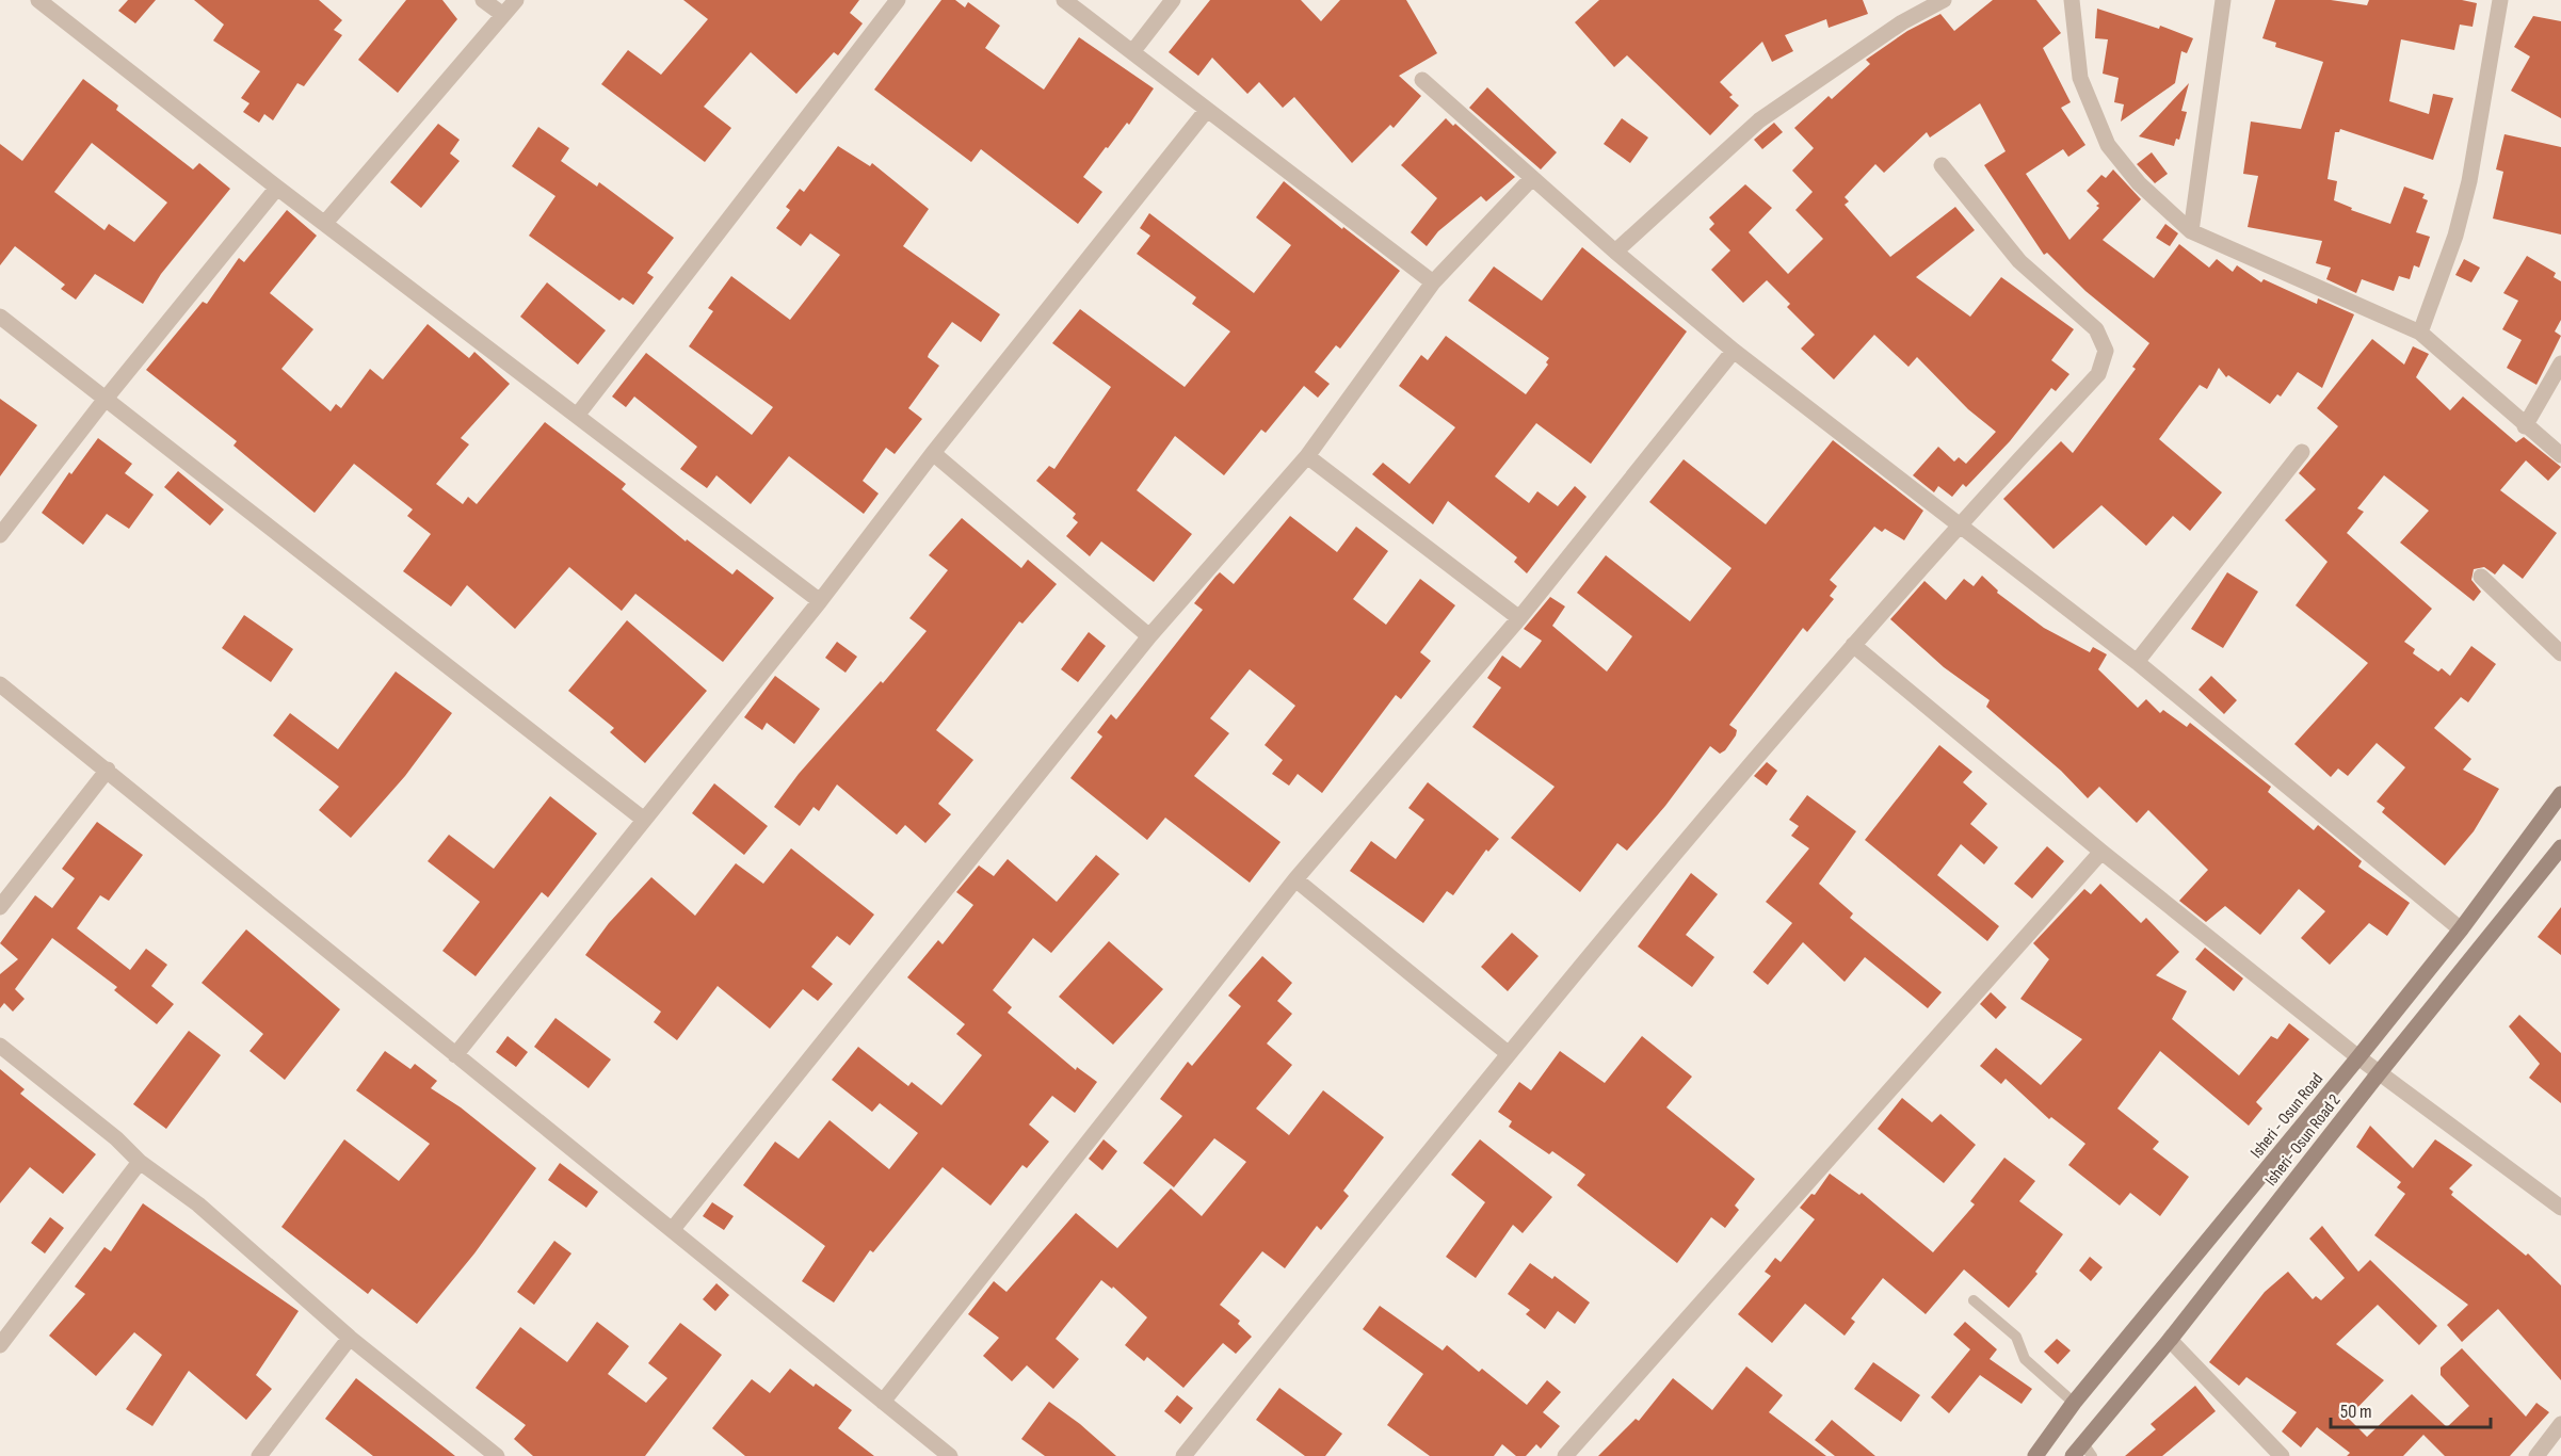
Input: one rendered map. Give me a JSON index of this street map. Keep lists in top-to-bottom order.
{
  "streets": {
    "main road": ["Isheri - Osun Road", "Isheri- Osun Road 2"]
  },
  "scale_bar": "50 m"
}
